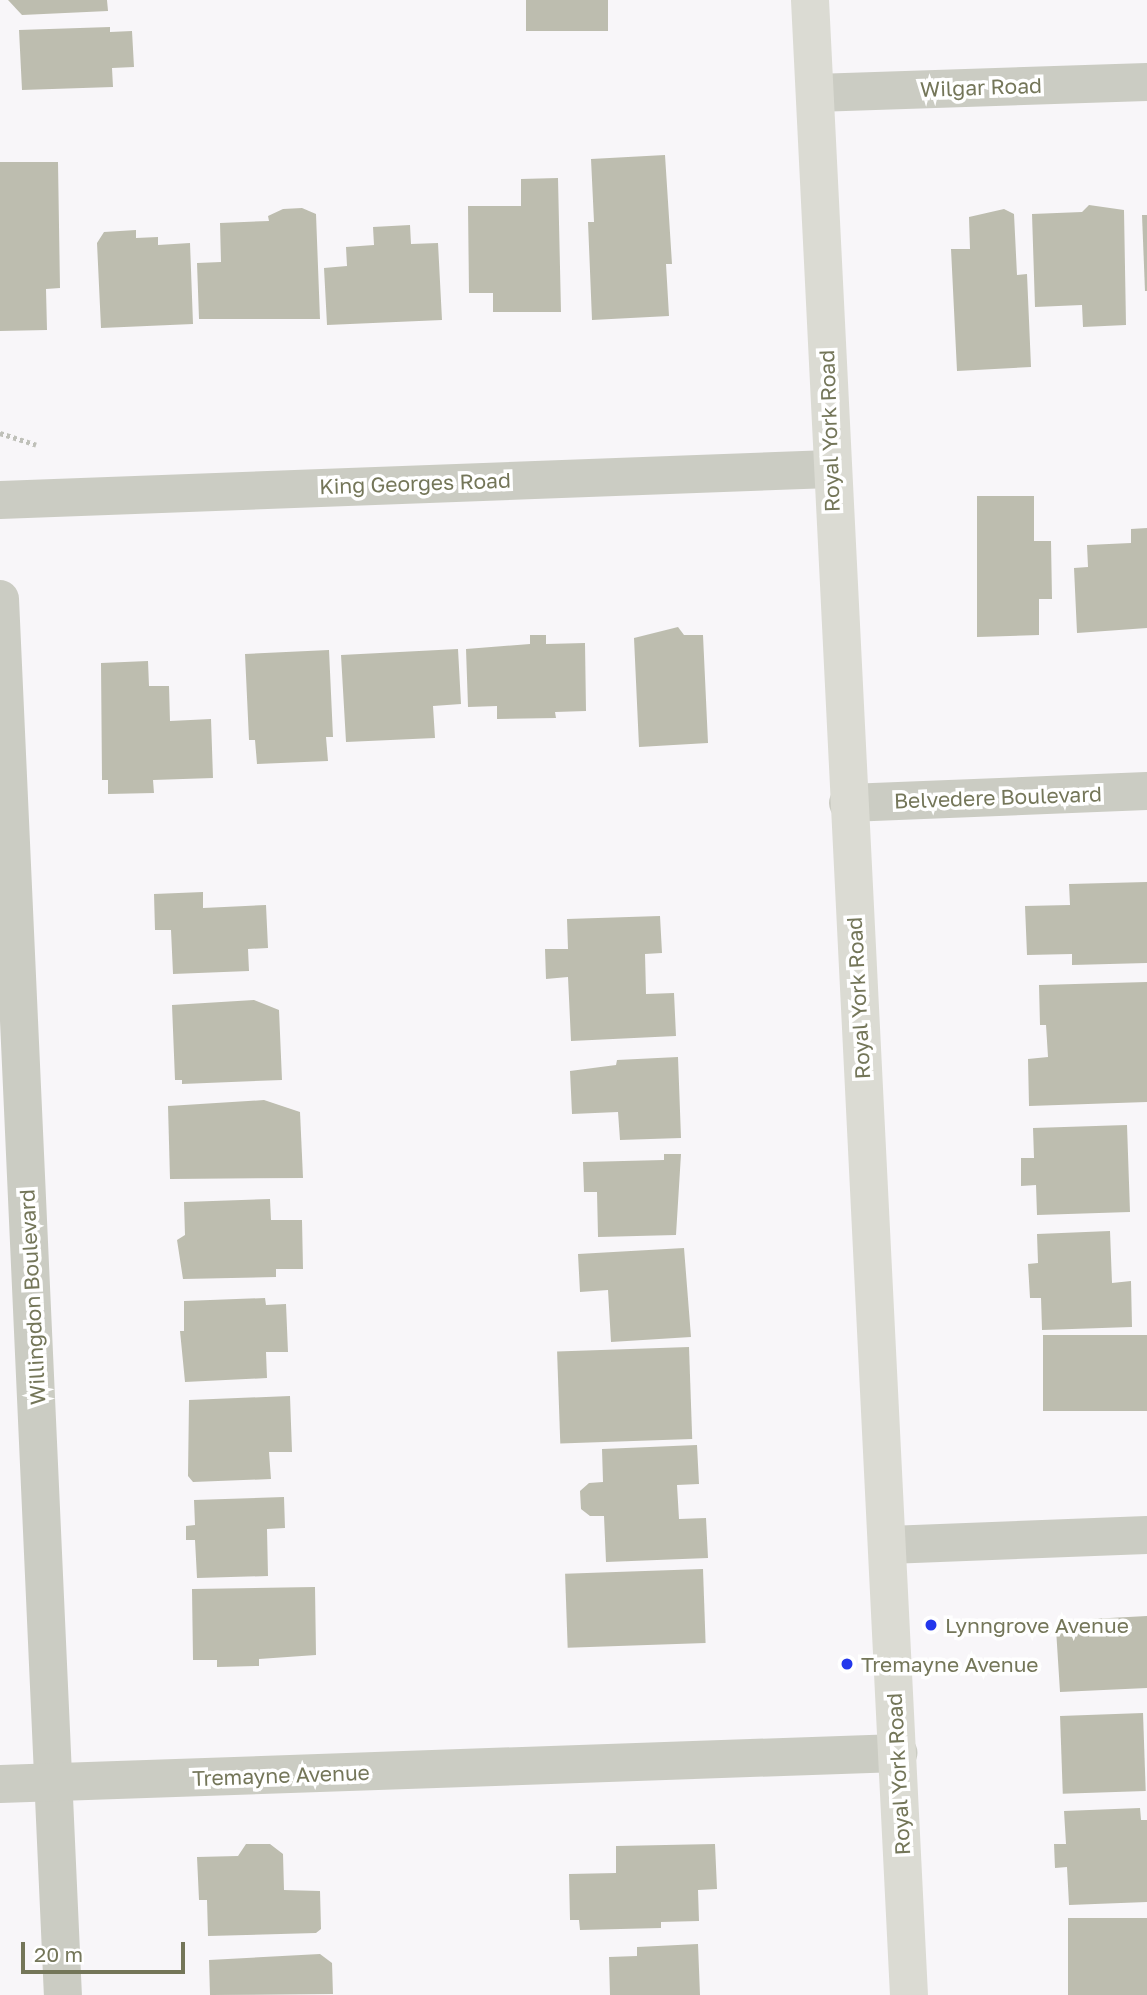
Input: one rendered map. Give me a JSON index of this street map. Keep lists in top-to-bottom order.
{
  "streets": {
    "main road": ["Royal York Road"],
    "street": [
      "Wilgar Road",
      "King Georges Road",
      "Belvedere Boulevard",
      "Willingdon Boulevard",
      "Tremayne Avenue"
    ]
  },
  "crossings": [
    ["Wilgar Road", "Royal York Road"],
    ["Royal York Road", "King Georges Road"],
    ["Royal York Road", "Belvedere Boulevard"],
    ["Royal York Road", "Tremayne Avenue"],
    ["Willingdon Boulevard", "Tremayne Avenue"]
  ],
  "places": ["Lynngrove Avenue", "Tremayne Avenue"],
  "scale_bar": "20 m"
}
